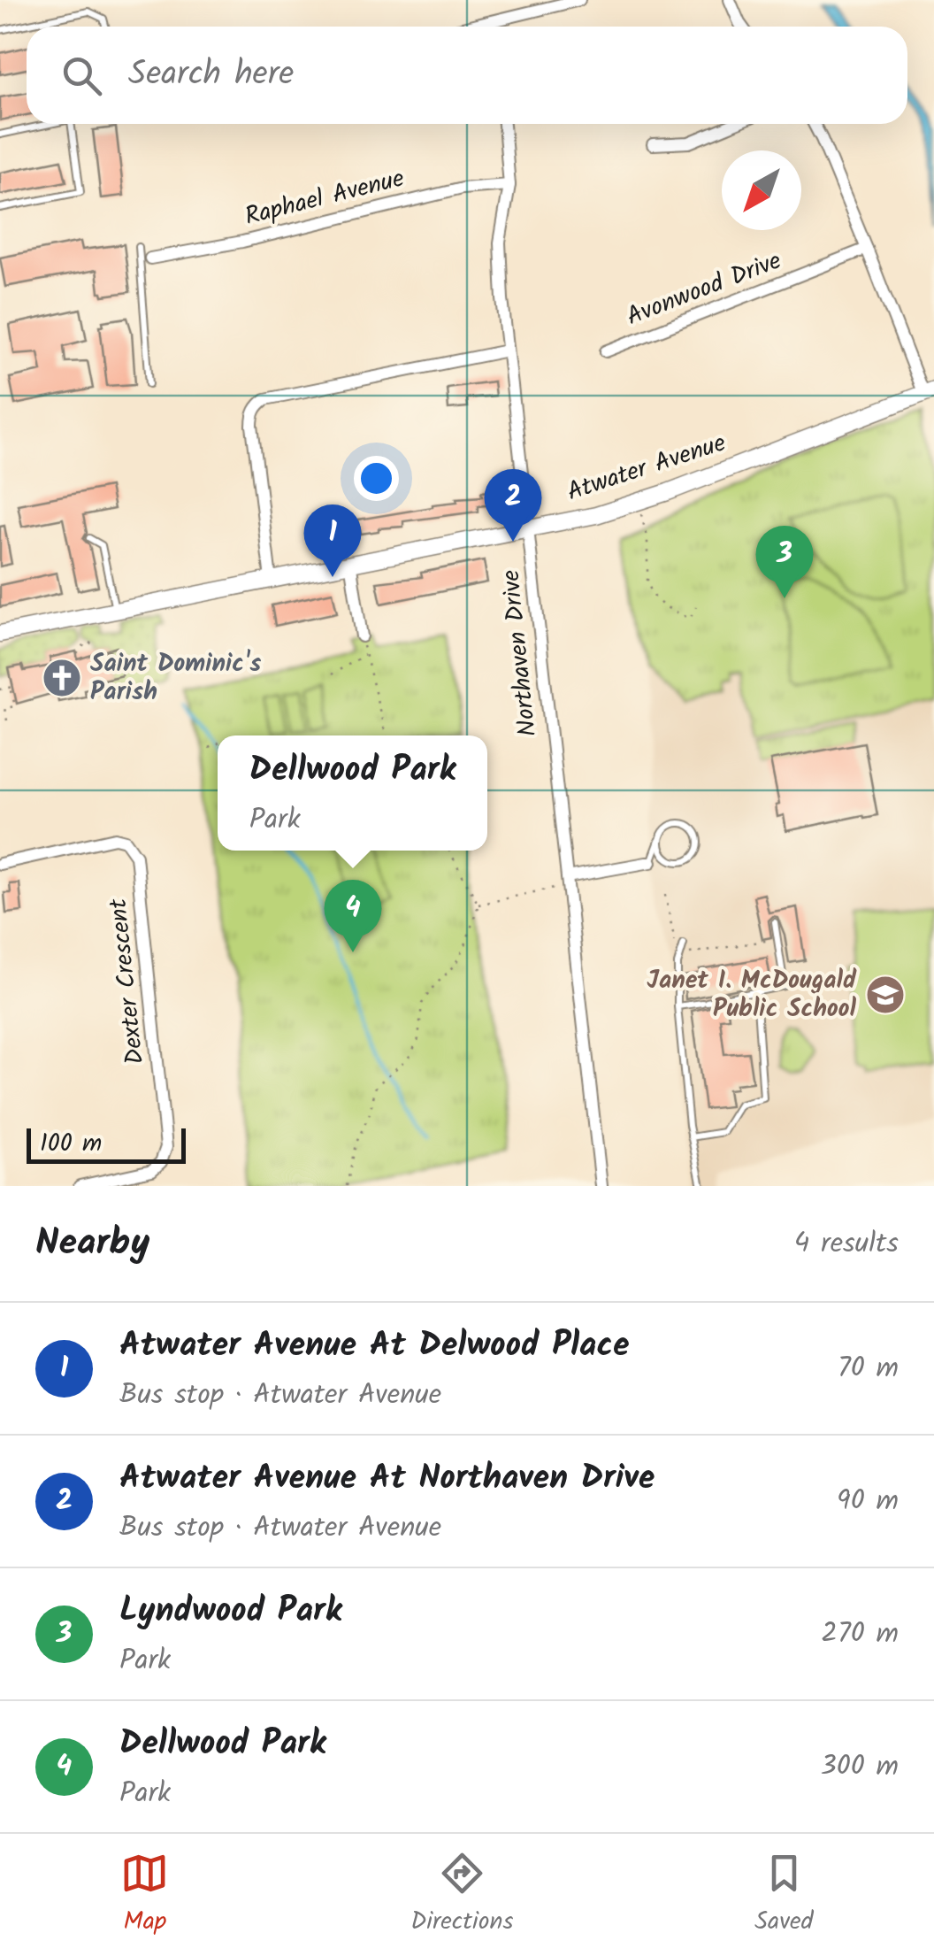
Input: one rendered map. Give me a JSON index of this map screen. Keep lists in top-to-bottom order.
{
  "streets": {
    "street": [
      "Raphael Avenue",
      "Avonwood Drive",
      "Atwater Avenue",
      "Northaven Drive",
      "Dexter Crescent"
    ]
  },
  "crossings": [
    ["Raphael Avenue", "Northaven Drive"],
    ["Atwater Avenue", "Northaven Drive"]
  ],
  "places": {
    "church": ["Saint Dominic's Parish"],
    "school or university": ["Janet I. McDougald Public School"]
  },
  "scale_bar": "100 m",
  "north": "bottom left",
  "page": {
    "search": "Search here",
    "pins": [
      "2",
      "1",
      "3",
      "4"
    ],
    "popup": ["Dellwood Park", "Park"],
    "scale": "100 m",
    "heading": ["Nearby", "4 results"],
    "list": [
      {
        "mark": "1",
        "name": "Atwater Avenue At Delwood Place",
        "note": "Bus stop · Atwater Avenue",
        "value": "70 m"
      },
      {
        "mark": "2",
        "name": "Atwater Avenue At Northaven Drive",
        "note": "Bus stop · Atwater Avenue",
        "value": "90 m"
      },
      {
        "mark": "3",
        "name": "Lyndwood Park",
        "note": "Park",
        "value": "270 m"
      },
      {
        "mark": "4",
        "name": "Dellwood Park",
        "note": "Park",
        "value": "300 m"
      }
    ],
    "nav": ["Map", "Directions", "Saved"]
  }
}
